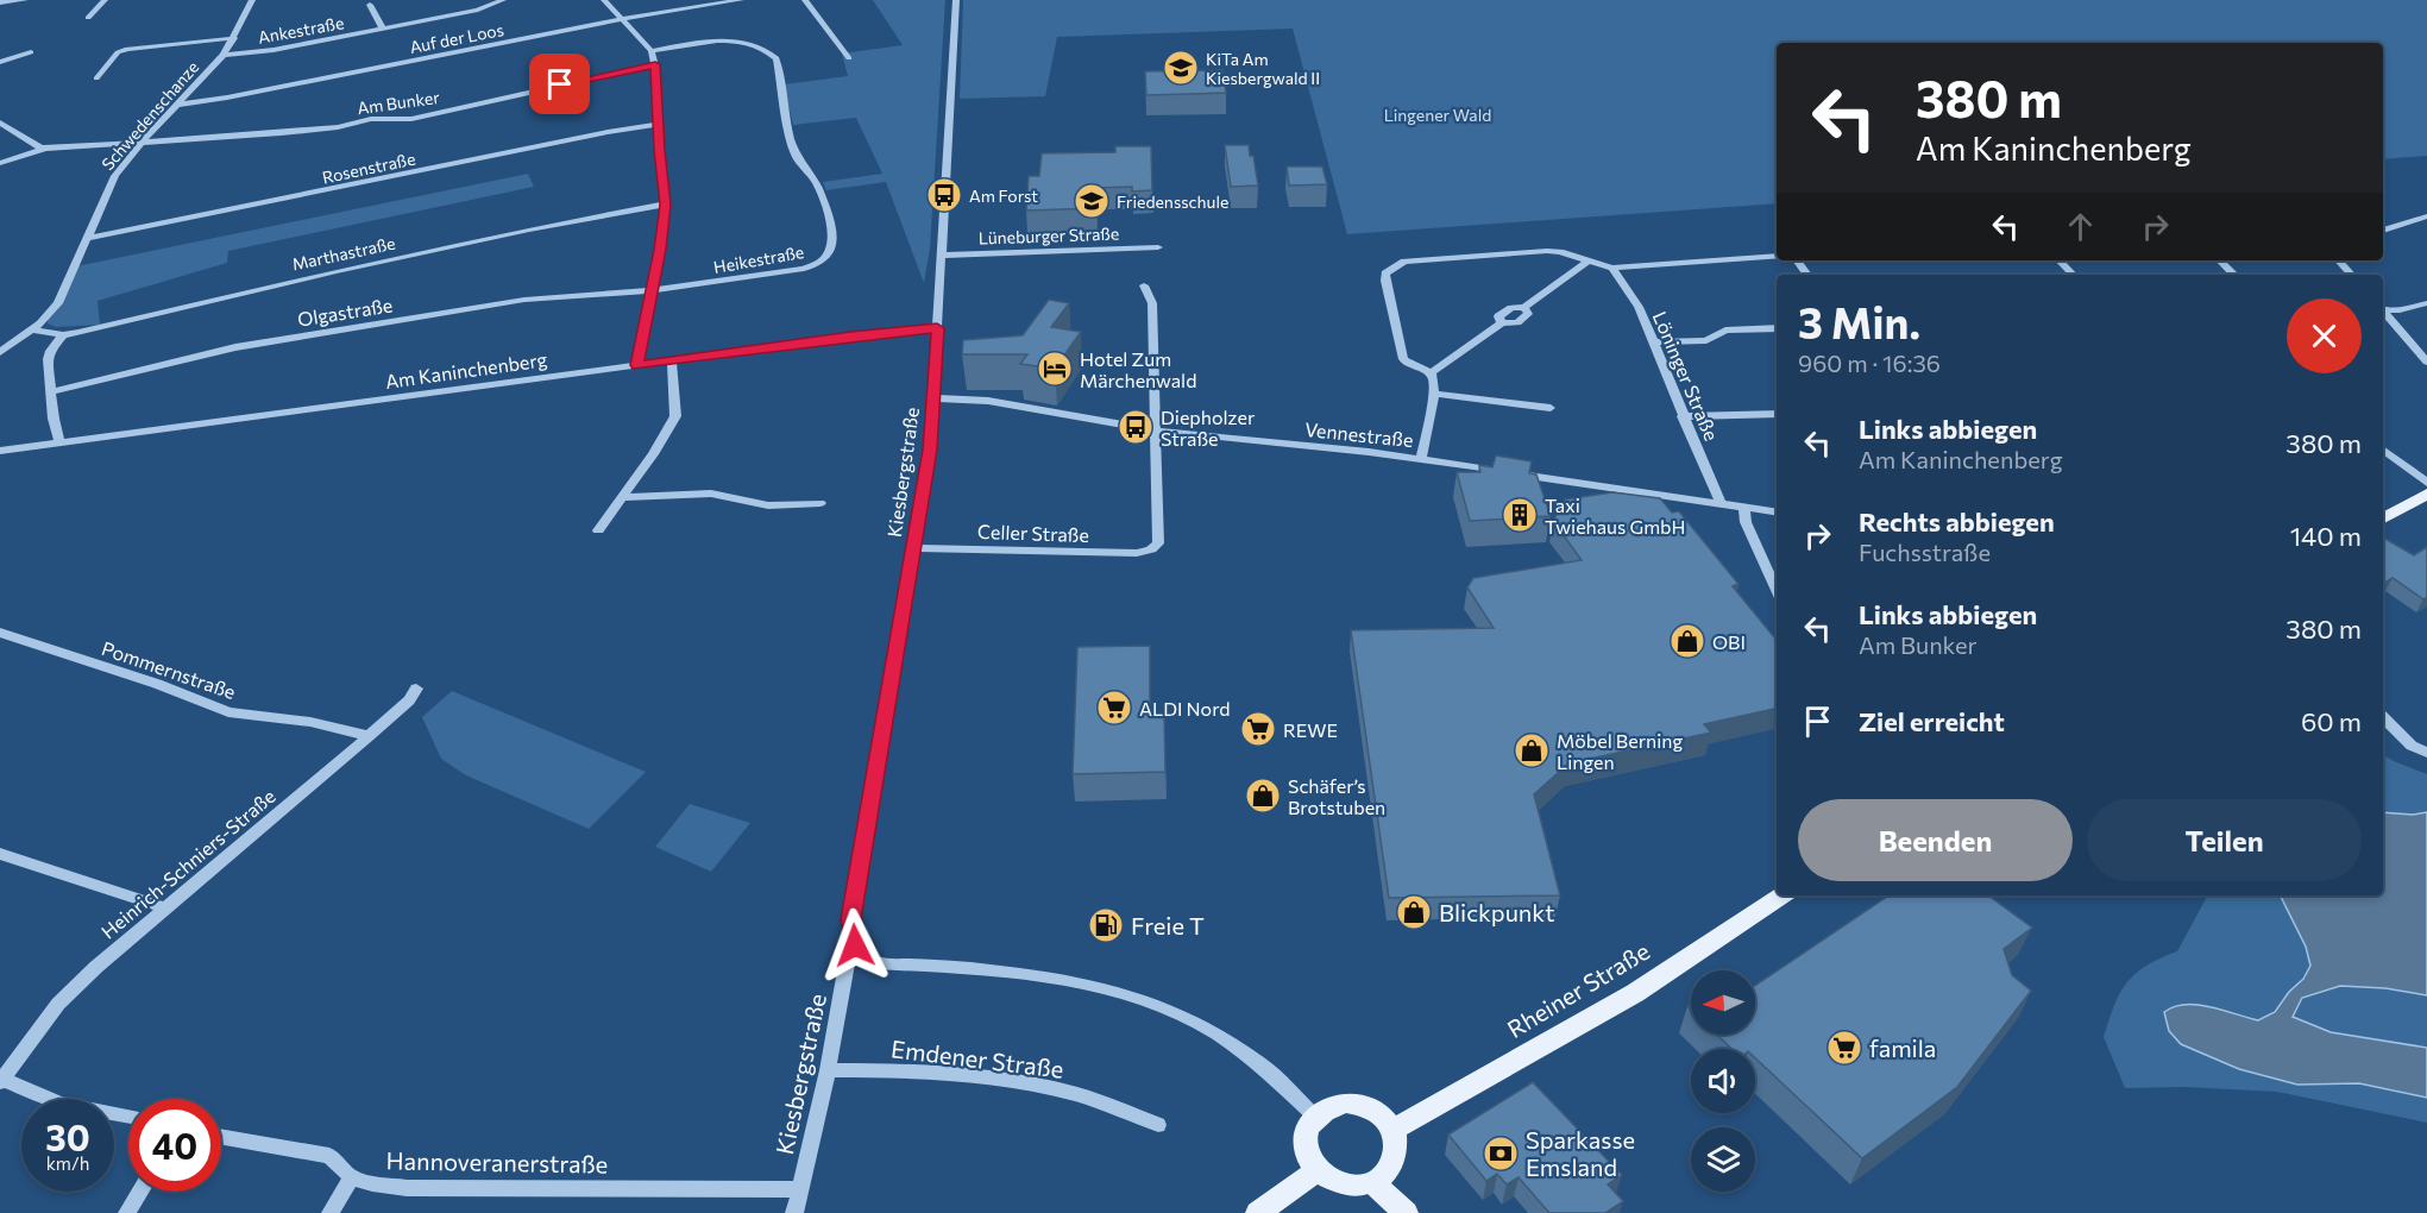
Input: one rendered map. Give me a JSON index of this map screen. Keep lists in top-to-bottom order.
{
  "streets": {
    "main road": ["Rheiner Straße"],
    "street": [
      "Ankestraße",
      "Auf der Loos",
      "Am Bunker",
      "Schwedenschanze",
      "Rosenstraße",
      "Lüneburger Straße",
      "Marthastraße",
      "Heikestraße",
      "Olgastraße",
      "Am Kaninchenberg",
      "Löninger Straße",
      "Vennestraße",
      "Kiesbergstraße",
      "Celler Straße",
      "Pommernstraße",
      "Heinrich-Schniers-Straße",
      "Emdener Straße",
      "Hannoveranerstraße"
    ]
  },
  "crossings": [
    ["Ankestraße", "Schwedenschanze"],
    ["Auf der Loos", "Schwedenschanze"],
    ["Am Bunker", "Schwedenschanze"],
    ["Schwedenschanze", "Rosenstraße"],
    ["Schwedenschanze", "Marthastraße"],
    ["Lüneburger Straße", "Kiesbergstraße"],
    ["Heikestraße", "Olgastraße"],
    ["Am Kaninchenberg", "Kiesbergstraße"],
    ["Löninger Straße", "Vennestraße"],
    ["Vennestraße", "Kiesbergstraße"],
    ["Vennestraße", "Celler Straße"],
    ["Kiesbergstraße", "Celler Straße"],
    ["Kiesbergstraße", "Emdener Straße"],
    ["Kiesbergstraße", "Hannoveranerstraße"],
    ["Pommernstraße", "Heinrich-Schniers-Straße"]
  ],
  "parks": ["Lingener Wald"],
  "places": {
    "school or university": ["KiTa Am Kiesbergwald II", "Friedensschule"],
    "bus stop": ["Am Forst", "Diepholzer Straße"],
    "hotel": ["Hotel Zum Märchenwald"],
    "building": ["Taxi Twiehaus GmbH"],
    "shop": [
      "OBI",
      "Möbel Berning Lingen",
      "Schäfer’s Brotstuben",
      "Blickpunkt"
    ],
    "supermarket": ["ALDI Nord", "REWE", "famila"],
    "fuel station": ["Freie T"],
    "bank": ["Sparkasse Emsland"]
  },
  "north": "left",
  "page": {
    "turn": ["380 m", "Am Kaninchenberg"],
    "heading": ["3 Min.", "960 m · 16:36"],
    "list": [
      {
        "name": "Links abbiegen",
        "note": "Am Kaninchenberg",
        "value": "380 m"
      },
      {
        "name": "Rechts abbiegen",
        "note": "Fuchsstraße",
        "value": "140 m"
      },
      {
        "name": "Links abbiegen",
        "note": "Am Bunker",
        "value": "380 m"
      },
      {
        "name": "Ziel erreicht",
        "value": "60 m"
      }
    ],
    "buttons": ["Beenden", "Teilen"],
    "speed": "30 km/h",
    "limit": "40"
  }
}
